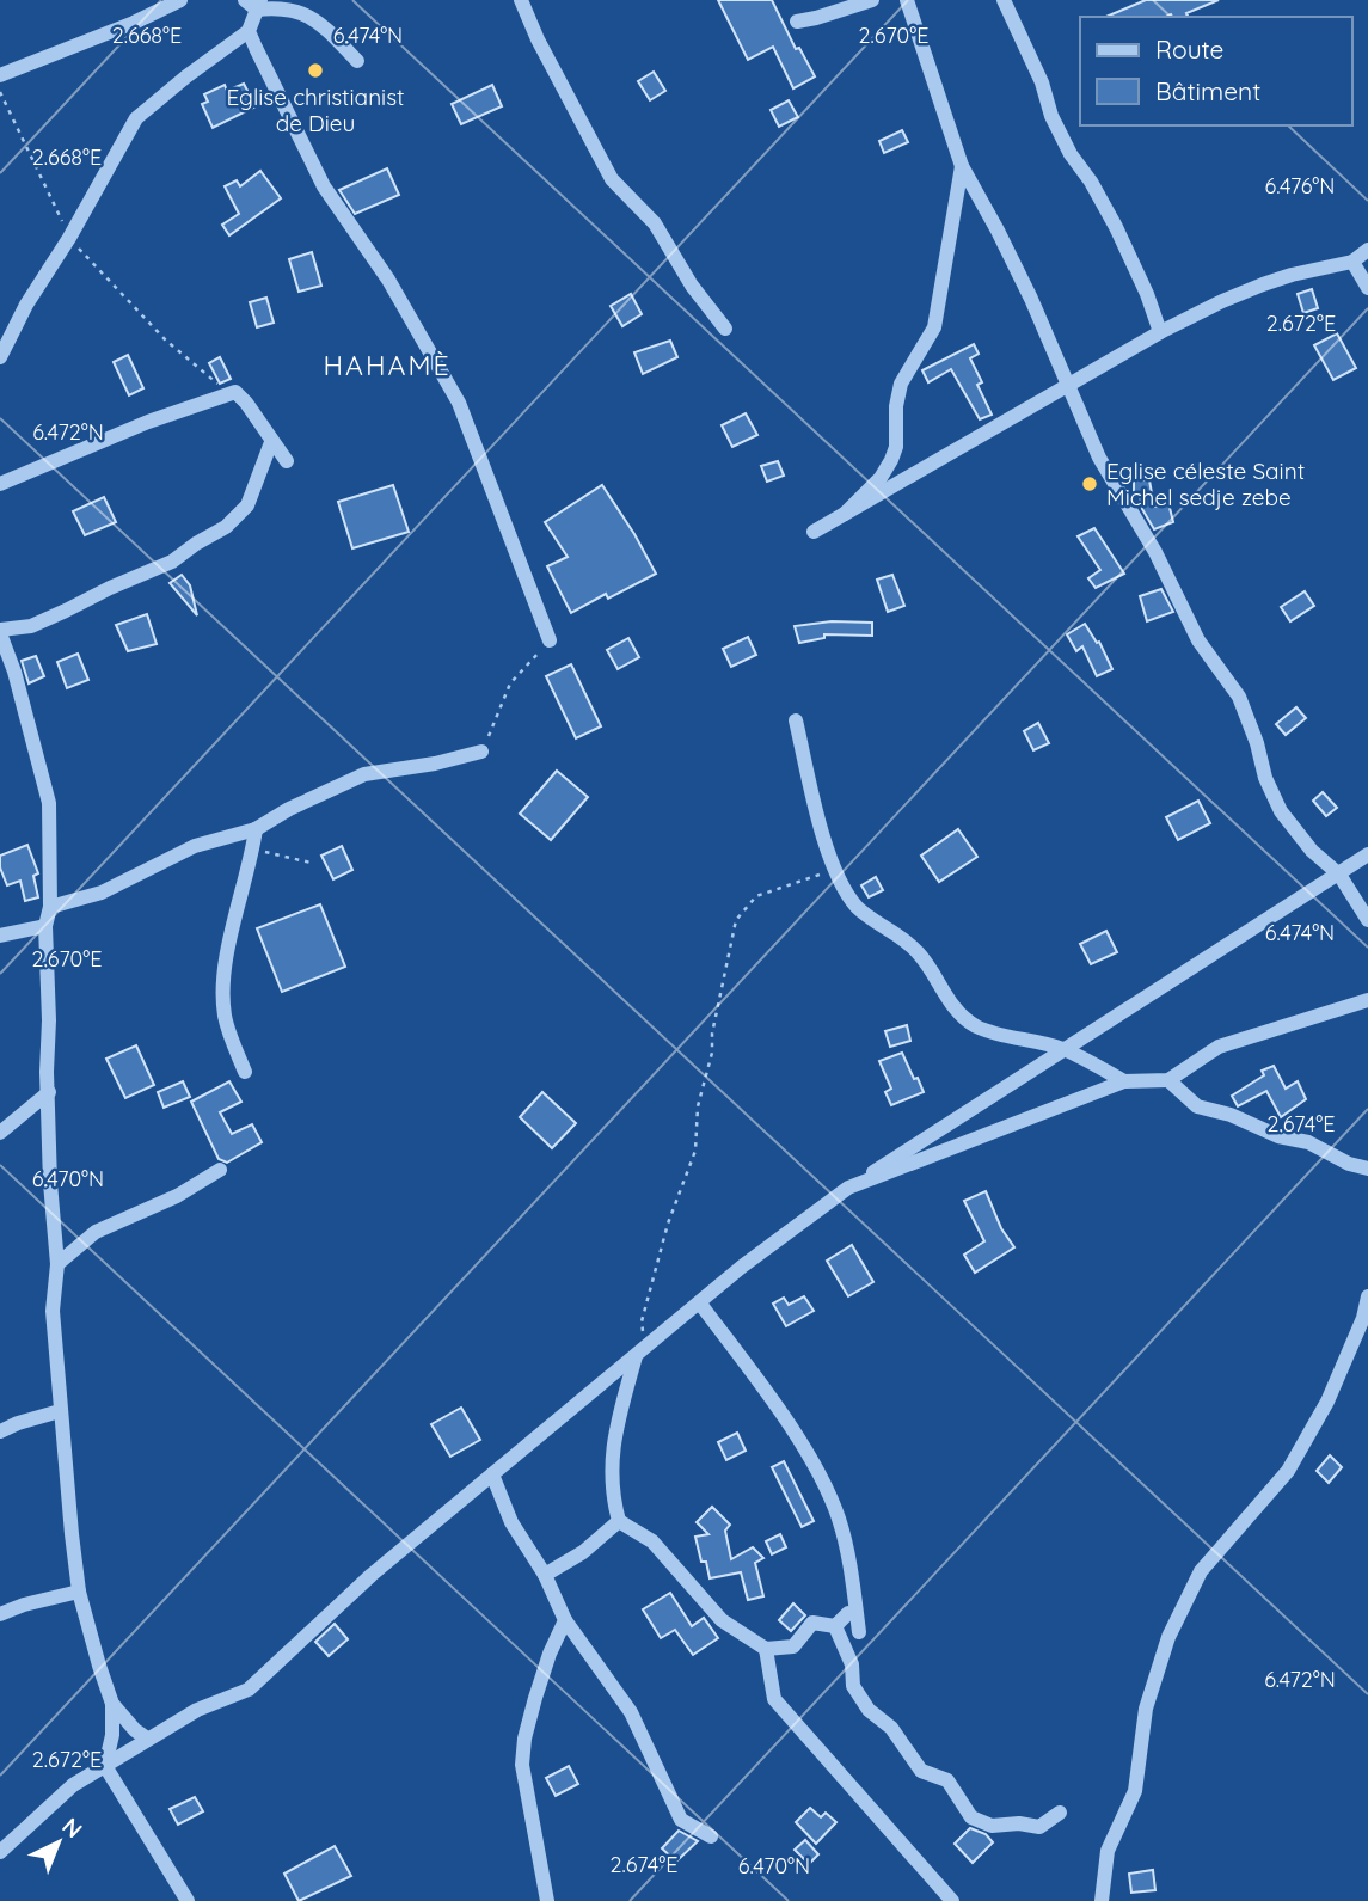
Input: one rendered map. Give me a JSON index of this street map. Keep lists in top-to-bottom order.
{
  "districts": ["HAHAMÈ"],
  "places": ["Eglise christianist de Dieu", "Eglise céleste Saint Michel sedje zebe"],
  "legend": ["Route", "Bâtiment"],
  "north": "top right",
  "coordinates": [
    "6.474°N",
    "2.668°E",
    "2.670°E",
    "6.476°N",
    "2.672°E",
    "6.472°N",
    "2.674°E",
    "6.470°N"
  ]
}
